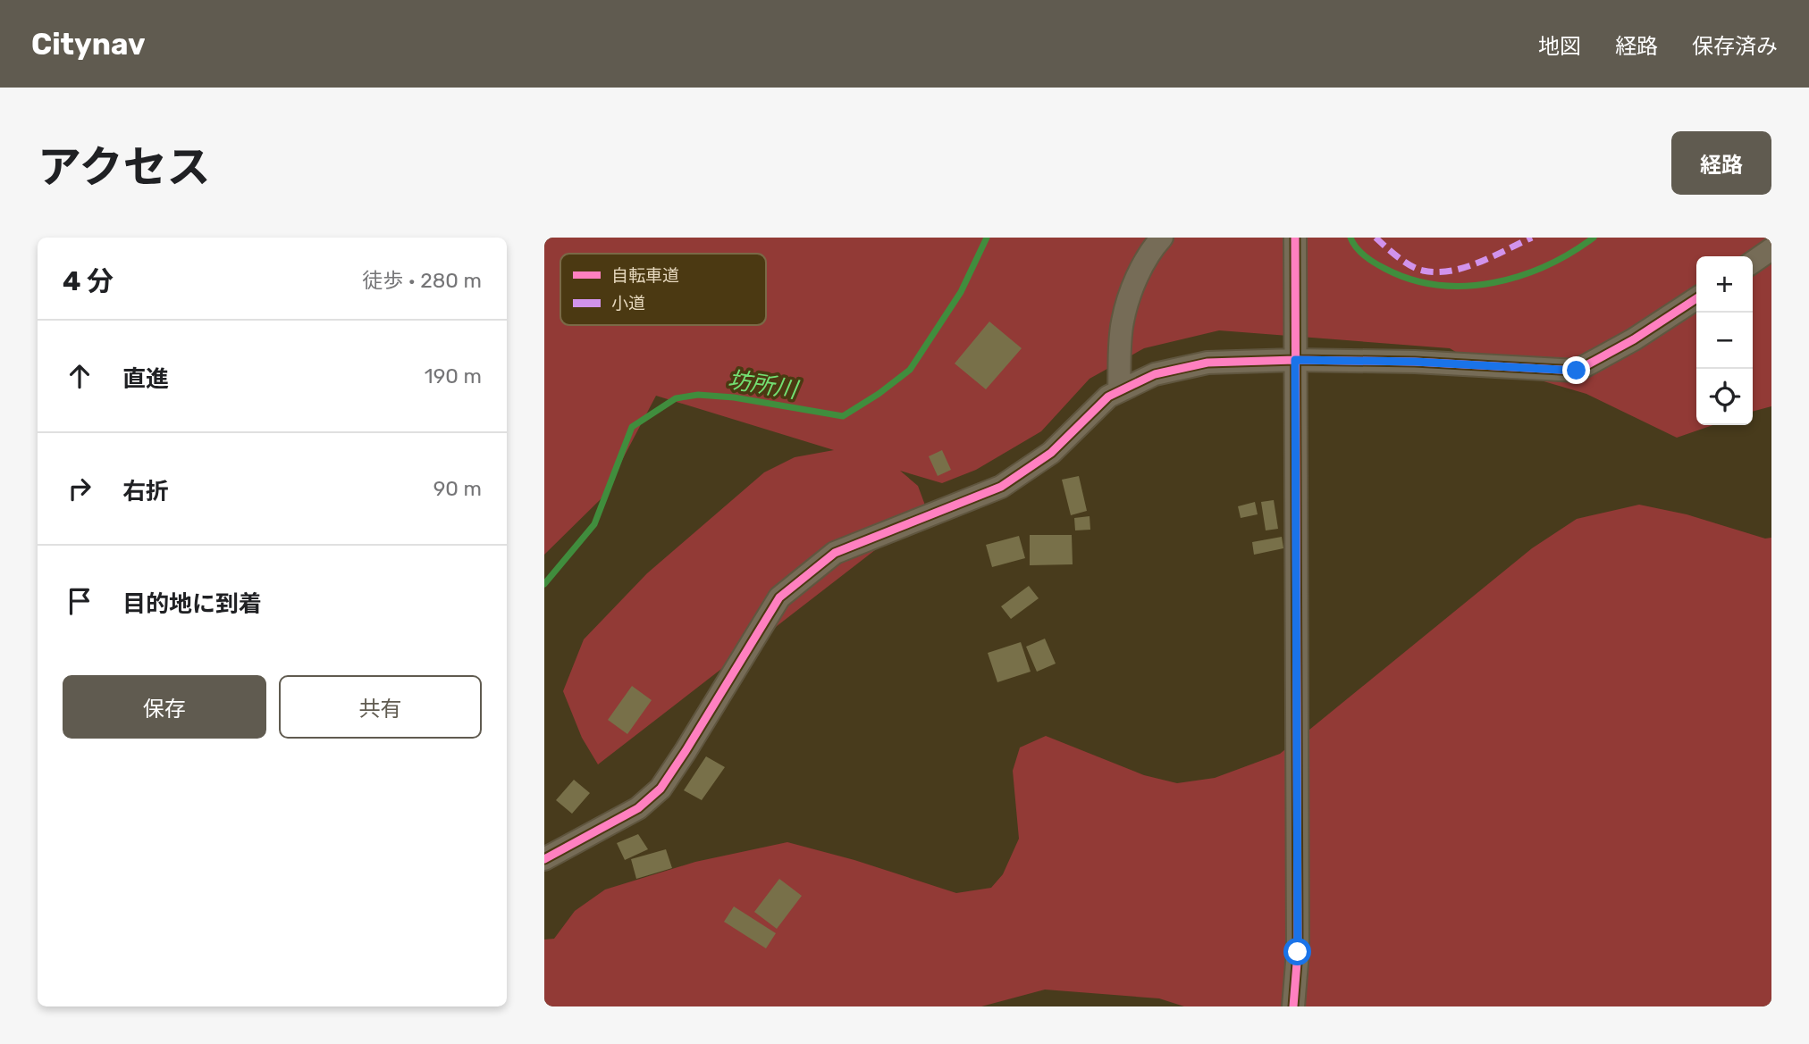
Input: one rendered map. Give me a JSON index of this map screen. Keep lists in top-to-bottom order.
{
  "water": ["坊所川"],
  "legend": ["自転車道", "小道"],
  "page": {
    "header": "Citynav",
    "nav": ["地図", "経路", "保存済み"],
    "title": "アクセス",
    "buttons": [
      "経路",
      ["保存", "共有"]
    ],
    "heading": ["4 分", "徒歩 · 280 m"],
    "map_buttons": ["+", "−"],
    "list": [
      ["直進", "190 m"],
      ["右折", "90 m"],
      "目的地に到着"
    ]
  }
}
